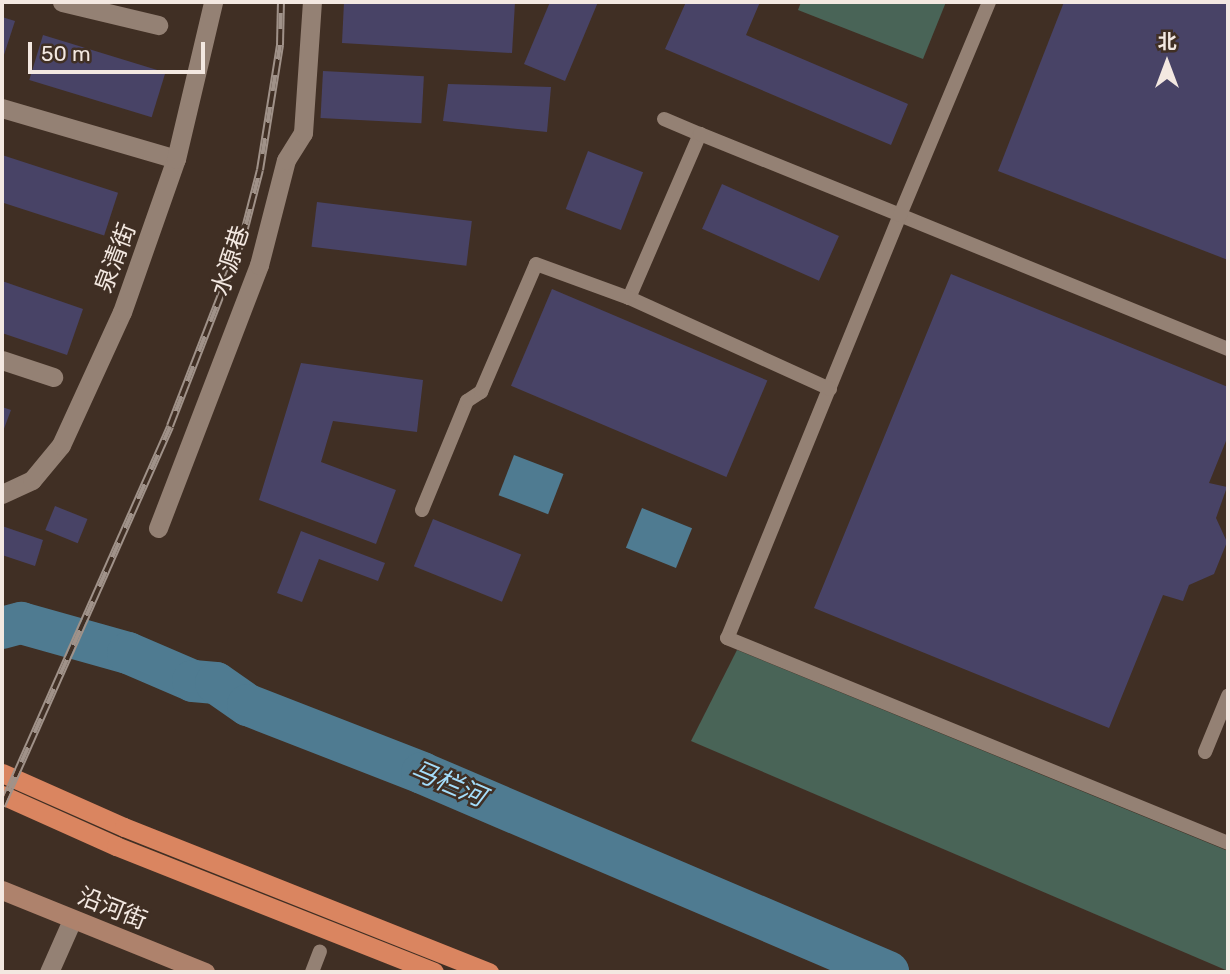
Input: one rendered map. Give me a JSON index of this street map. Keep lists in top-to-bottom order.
{
  "streets": {
    "main road": ["沿河街"],
    "street": ["泉清街", "水源巷"]
  },
  "water": ["马栏河"],
  "scale_bar": "50 m",
  "north": "top"
}
